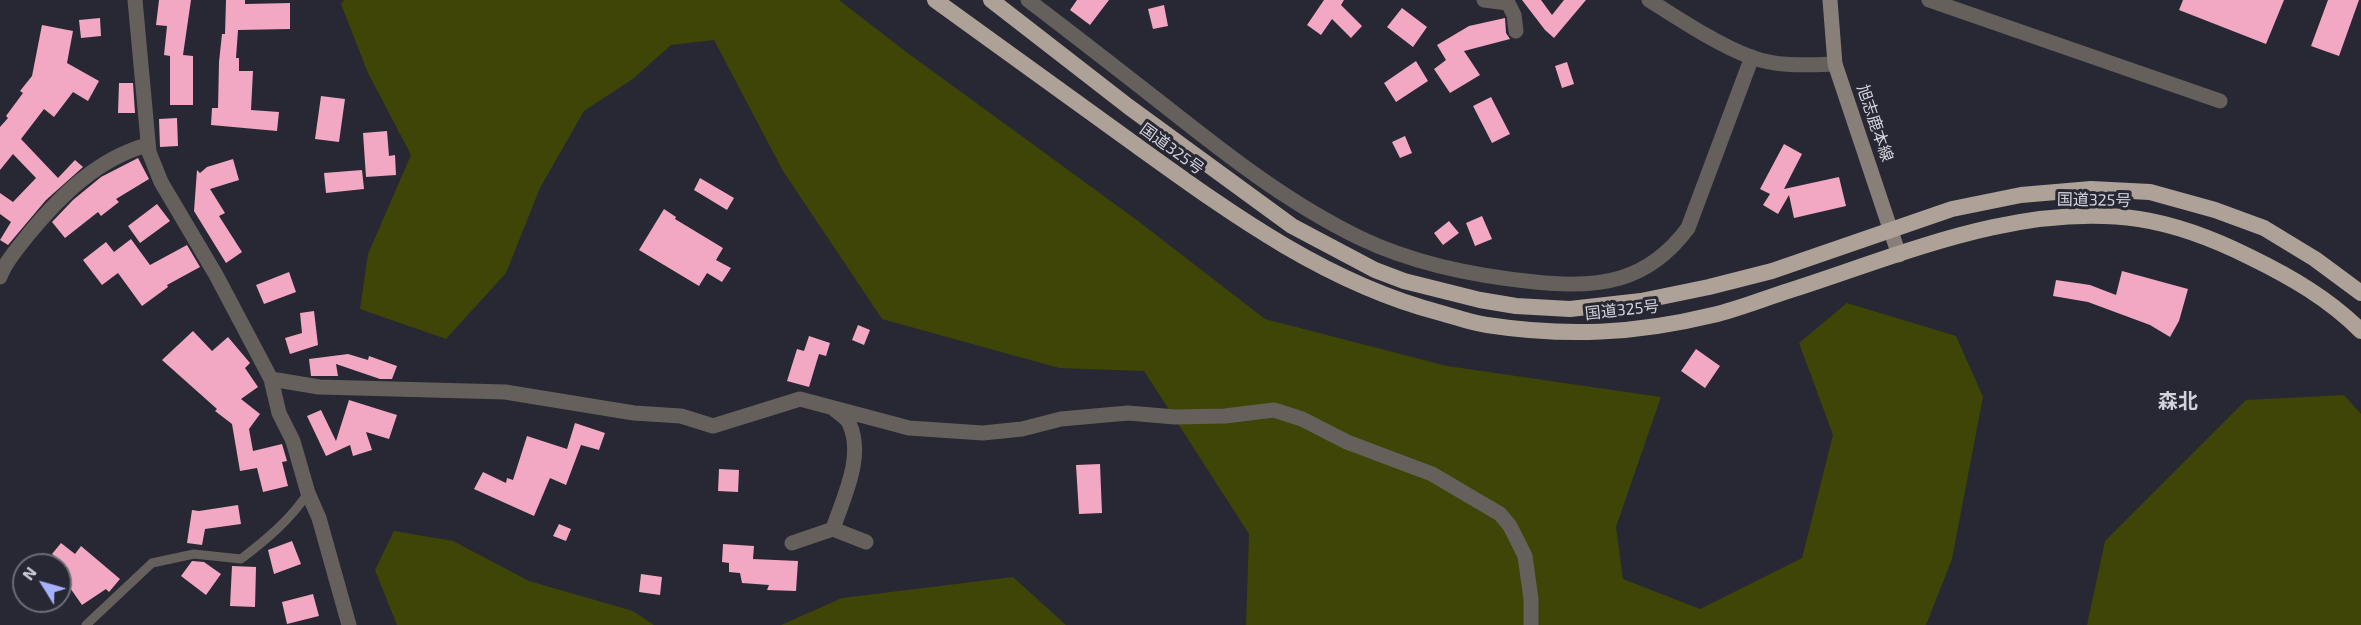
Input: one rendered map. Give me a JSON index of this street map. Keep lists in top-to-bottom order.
{
  "streets": {
    "highway": ["国道325号"],
    "main road": ["旭志鹿本線"]
  },
  "crossings": [
    ["旭志鹿本線", "国道325号"]
  ],
  "districts": ["森北"],
  "north": "top left"
}
